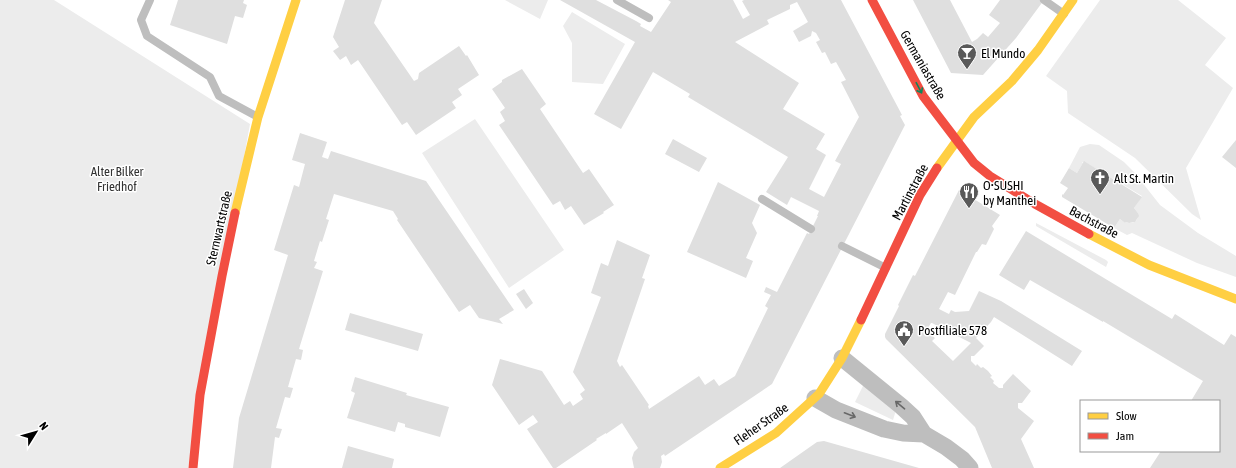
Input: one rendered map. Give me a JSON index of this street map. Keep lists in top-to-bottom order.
{
  "streets": {
    "street": [
      "Germaniastraße",
      "Martinstraße",
      "Bachstraße",
      "Sternwartstraße",
      "Fleher Straße"
    ]
  },
  "crossings": [
    ["Germaniastraße", "Martinstraße"],
    ["Germaniastraße", "Bachstraße"],
    ["Martinstraße", "Bachstraße"],
    ["Martinstraße", "Fleher Straße"]
  ],
  "one_way": ["Germaniastraße"],
  "parks": ["Alter Bilker Friedhof"],
  "places": {
    "bar": ["El Mundo"],
    "church": ["Alt St. Martin"],
    "restaurant": ["O•SUSHI by Manthei"],
    "public building": ["Postfiliale 578"]
  },
  "legend": ["Slow", "Jam"],
  "north": "top right"
}
